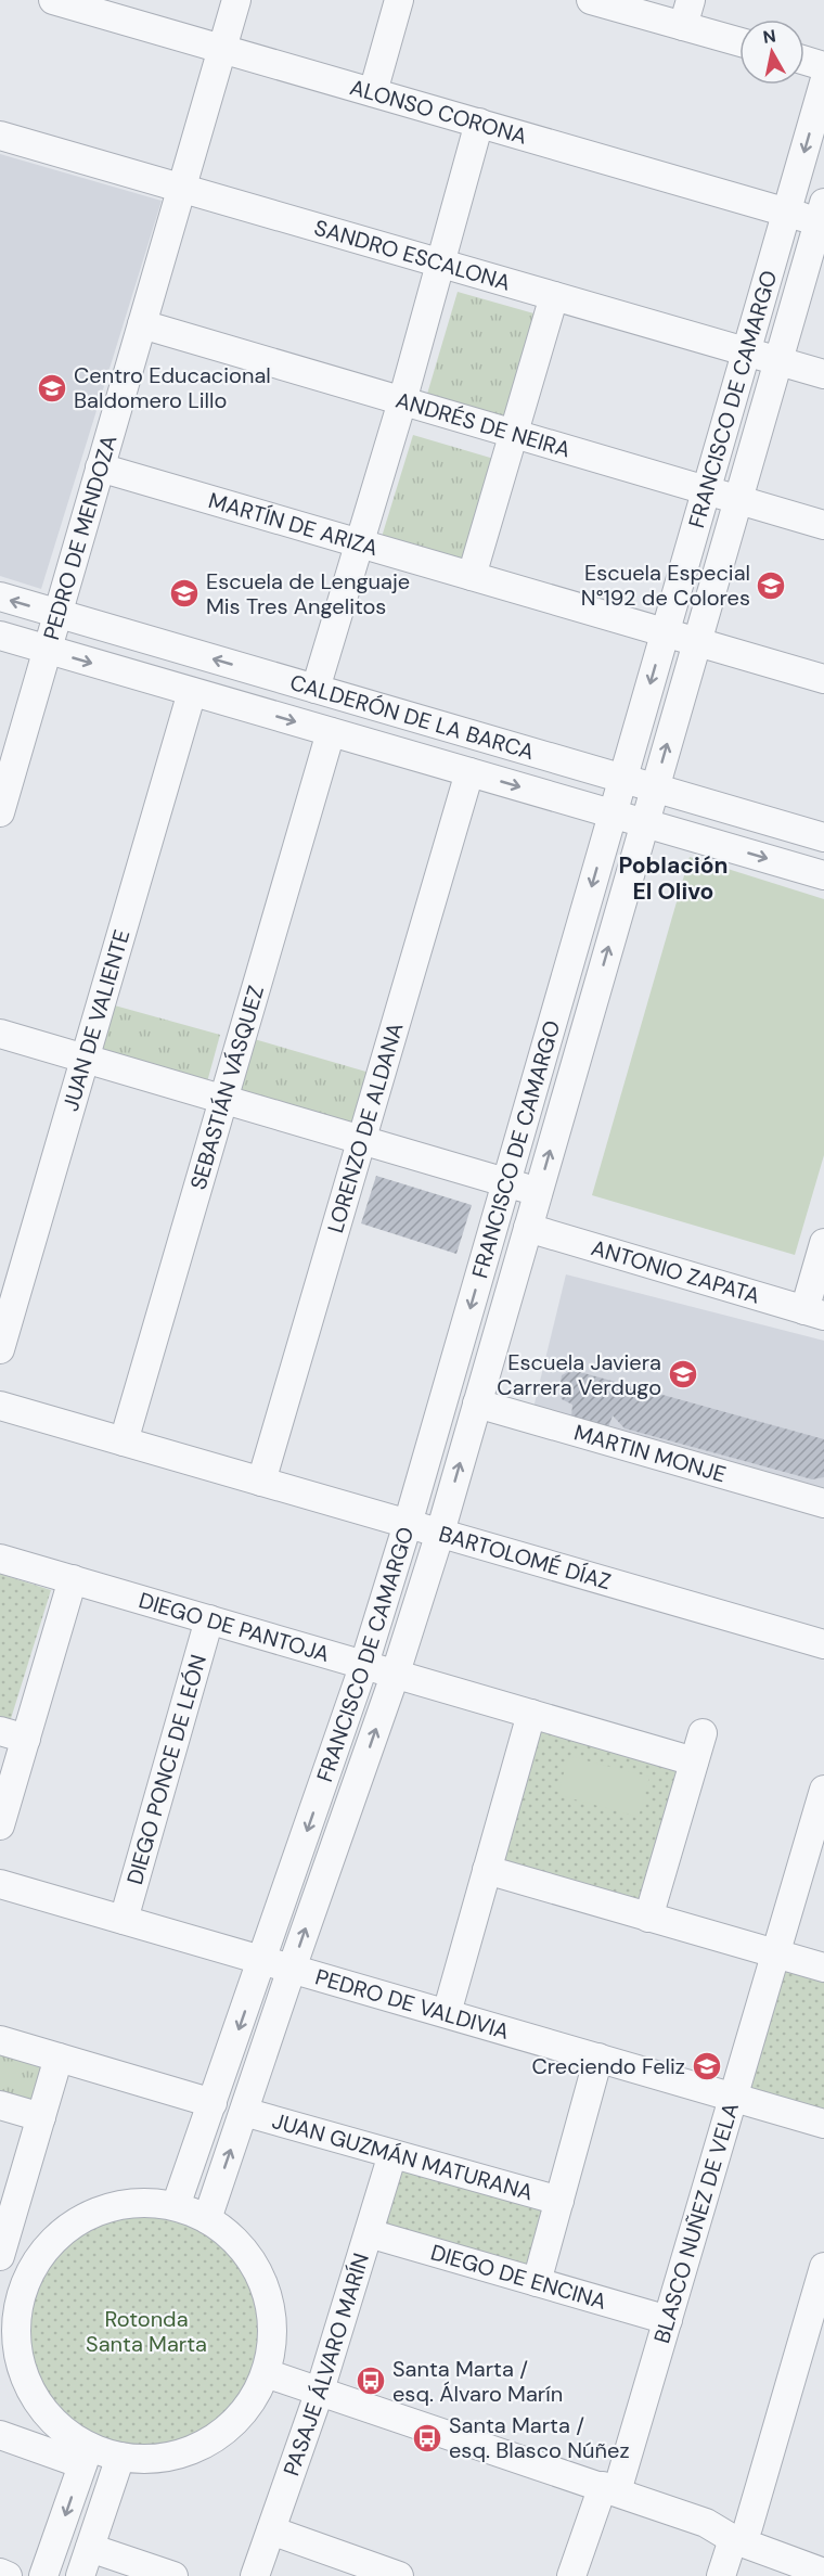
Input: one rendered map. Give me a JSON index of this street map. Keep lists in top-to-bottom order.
{
  "streets": {
    "street": [
      "ALONSO CORONA",
      "SANDRO ESCALONA",
      "FRANCISCO DE CAMARGO",
      "ANDRÉS DE NEIRA",
      "MARTÍN DE ARIZA",
      "PEDRO DE MENDOZA",
      "CALDERÓN DE LA BARCA",
      "JUAN DE VALIENTE",
      "SEBASTIÁN VÁSQUEZ",
      "LORENZO DE ALDANA",
      "ANTONIO ZAPATA",
      "MARTIN MONJE",
      "BARTOLOMÉ DÍAZ",
      "DIEGO DE PANTOJA",
      "DIEGO PONCE DE LEÓN",
      "PEDRO DE VALDIVIA",
      "JUAN GUZMÁN MATURANA",
      "BLASCO NUÑEZ DE VELA",
      "DIEGO DE ENCINA",
      "PASAJE ÁLVARO MARÍN"
    ]
  },
  "crossings": [
    ["ALONSO CORONA", "FRANCISCO DE CAMARGO"],
    ["ALONSO CORONA", "PEDRO DE MENDOZA"],
    ["SANDRO ESCALONA", "FRANCISCO DE CAMARGO"],
    ["SANDRO ESCALONA", "PEDRO DE MENDOZA"],
    ["FRANCISCO DE CAMARGO", "ANDRÉS DE NEIRA"],
    ["FRANCISCO DE CAMARGO", "MARTÍN DE ARIZA"],
    ["FRANCISCO DE CAMARGO", "CALDERÓN DE LA BARCA"],
    ["FRANCISCO DE CAMARGO", "ANTONIO ZAPATA"],
    ["FRANCISCO DE CAMARGO", "MARTIN MONJE"],
    ["FRANCISCO DE CAMARGO", "BARTOLOMÉ DÍAZ"],
    ["FRANCISCO DE CAMARGO", "DIEGO DE PANTOJA"],
    ["FRANCISCO DE CAMARGO", "PEDRO DE VALDIVIA"],
    ["FRANCISCO DE CAMARGO", "JUAN GUZMÁN MATURANA"],
    ["ANDRÉS DE NEIRA", "PEDRO DE MENDOZA"],
    ["MARTÍN DE ARIZA", "PEDRO DE MENDOZA"],
    ["PEDRO DE MENDOZA", "CALDERÓN DE LA BARCA"],
    ["CALDERÓN DE LA BARCA", "JUAN DE VALIENTE"],
    ["CALDERÓN DE LA BARCA", "SEBASTIÁN VÁSQUEZ"],
    ["CALDERÓN DE LA BARCA", "LORENZO DE ALDANA"],
    ["SEBASTIÁN VÁSQUEZ", "BARTOLOMÉ DÍAZ"],
    ["LORENZO DE ALDANA", "BARTOLOMÉ DÍAZ"],
    ["DIEGO DE PANTOJA", "DIEGO PONCE DE LEÓN"],
    ["DIEGO PONCE DE LEÓN", "PEDRO DE VALDIVIA"],
    ["PEDRO DE VALDIVIA", "BLASCO NUÑEZ DE VELA"],
    ["JUAN GUZMÁN MATURANA", "PASAJE ÁLVARO MARÍN"],
    ["BLASCO NUÑEZ DE VELA", "DIEGO DE ENCINA"],
    ["DIEGO DE ENCINA", "PASAJE ÁLVARO MARÍN"]
  ],
  "districts": ["Población El Olivo"],
  "parks": ["Rotonda Santa Marta"],
  "places": {
    "school or university": [
      "Centro Educacional Baldomero Lillo",
      "Escuela Especial N°192 de Colores",
      "Escuela de Lenguaje Mis Tres Angelitos",
      "Escuela Javiera Carrera Verdugo",
      "Creciendo Feliz"
    ],
    "bus stop": ["Santa Marta / esq. Álvaro Marín", "Santa Marta / esq. Blasco Núñez"]
  },
  "north": "top"
}
